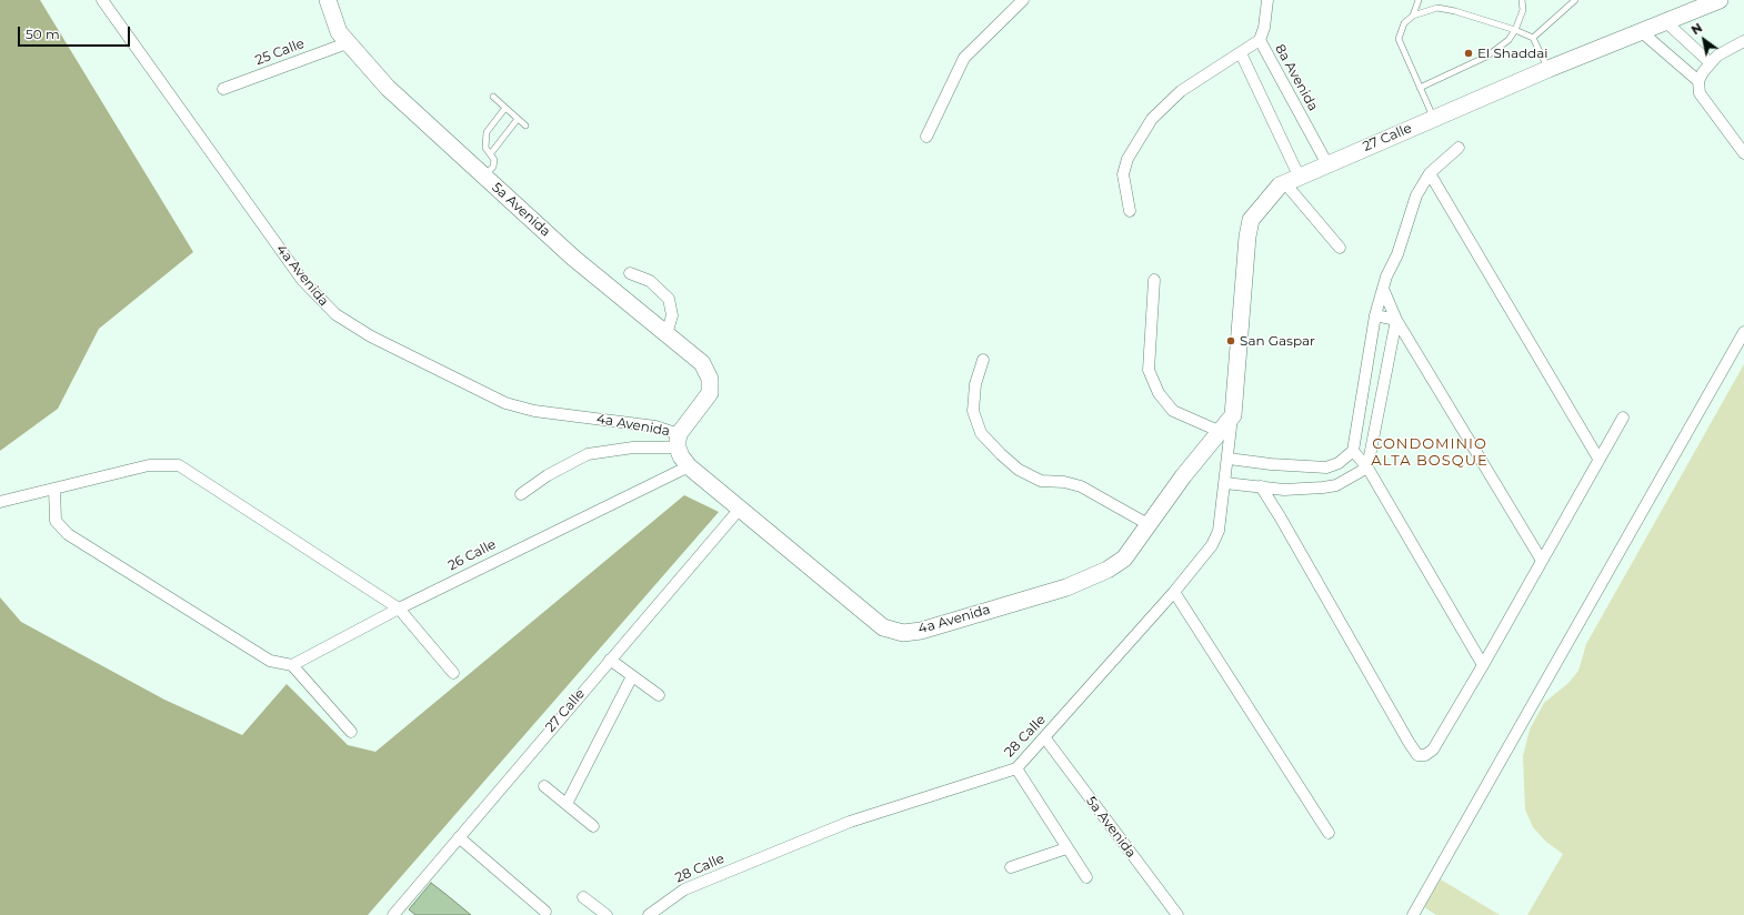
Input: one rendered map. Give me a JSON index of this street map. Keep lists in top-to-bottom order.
{
  "streets": {
    "street": [
      "25 Calle",
      "8a Avenida",
      "27 Calle",
      "5a Avenida",
      "4a Avenida",
      "26 Calle",
      "28 Calle"
    ]
  },
  "crossings": [
    ["25 Calle", "5a Avenida"],
    ["8a Avenida", "27 Calle"],
    ["27 Calle", "4a Avenida"],
    ["27 Calle", "28 Calle"],
    ["5a Avenida", "4a Avenida"],
    ["5a Avenida", "28 Calle"],
    ["4a Avenida", "26 Calle"],
    ["4a Avenida", "28 Calle"]
  ],
  "districts": ["CONDOMINIO ALTA BOSQUE"],
  "places": ["El Shaddai", "San Gaspar"],
  "scale_bar": "50 m",
  "north": "top left"
}
